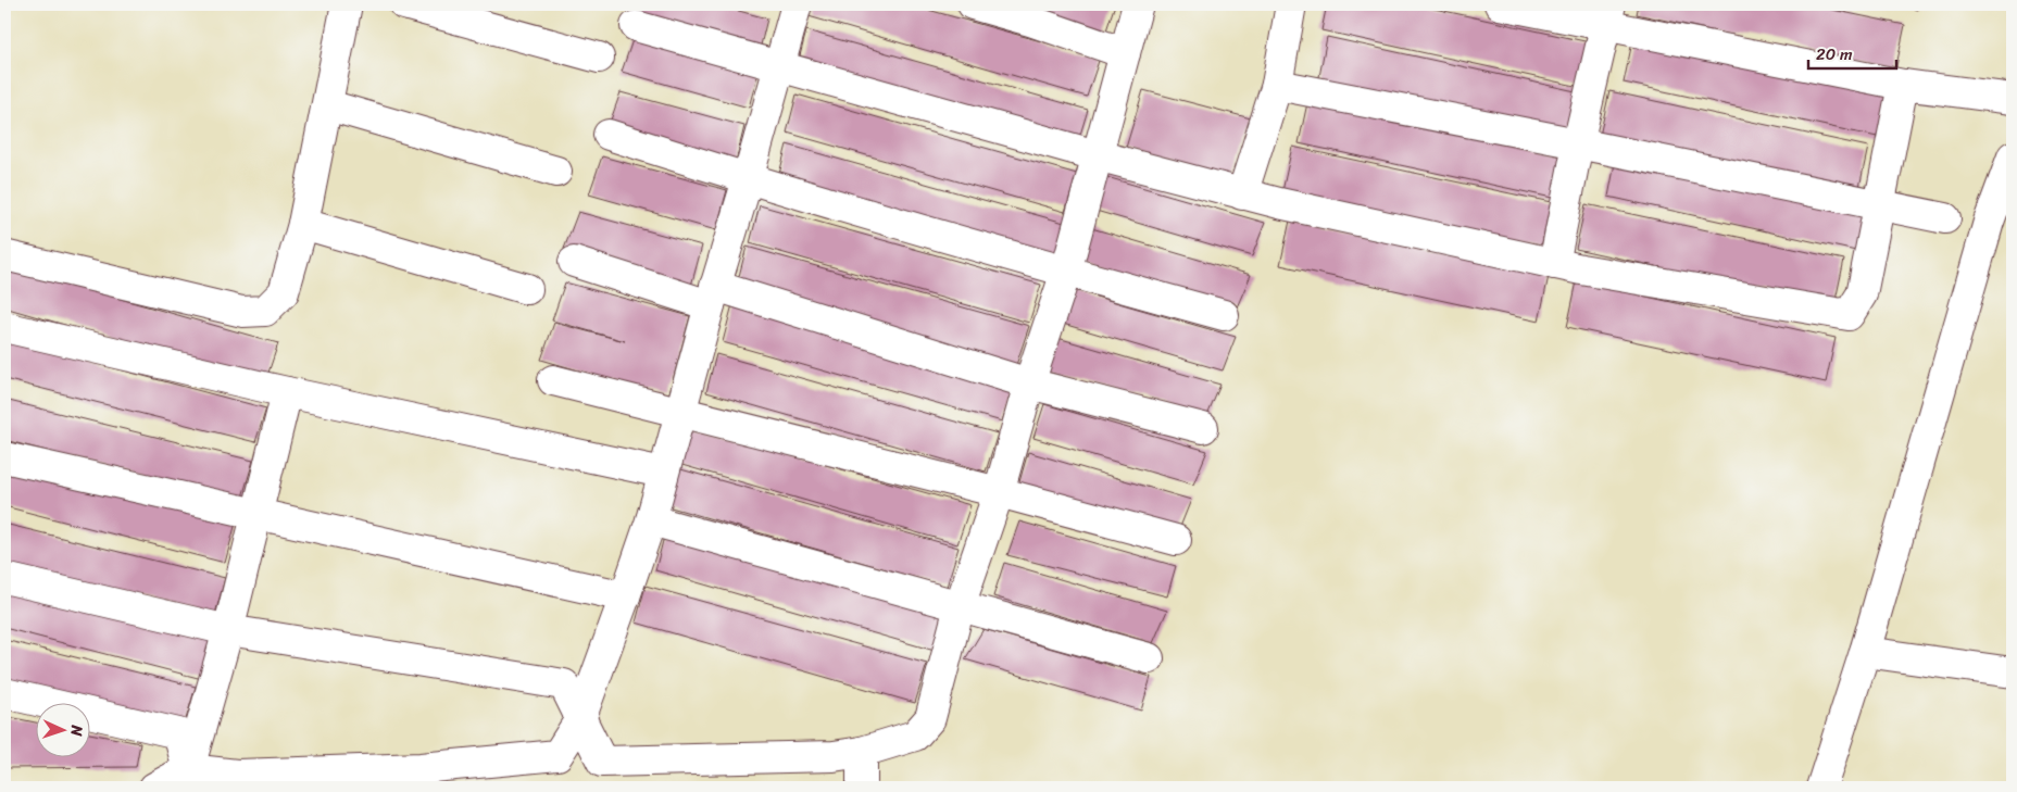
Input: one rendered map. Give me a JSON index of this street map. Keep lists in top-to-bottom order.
{
  "scale_bar": "20 m",
  "north": "right"
}
